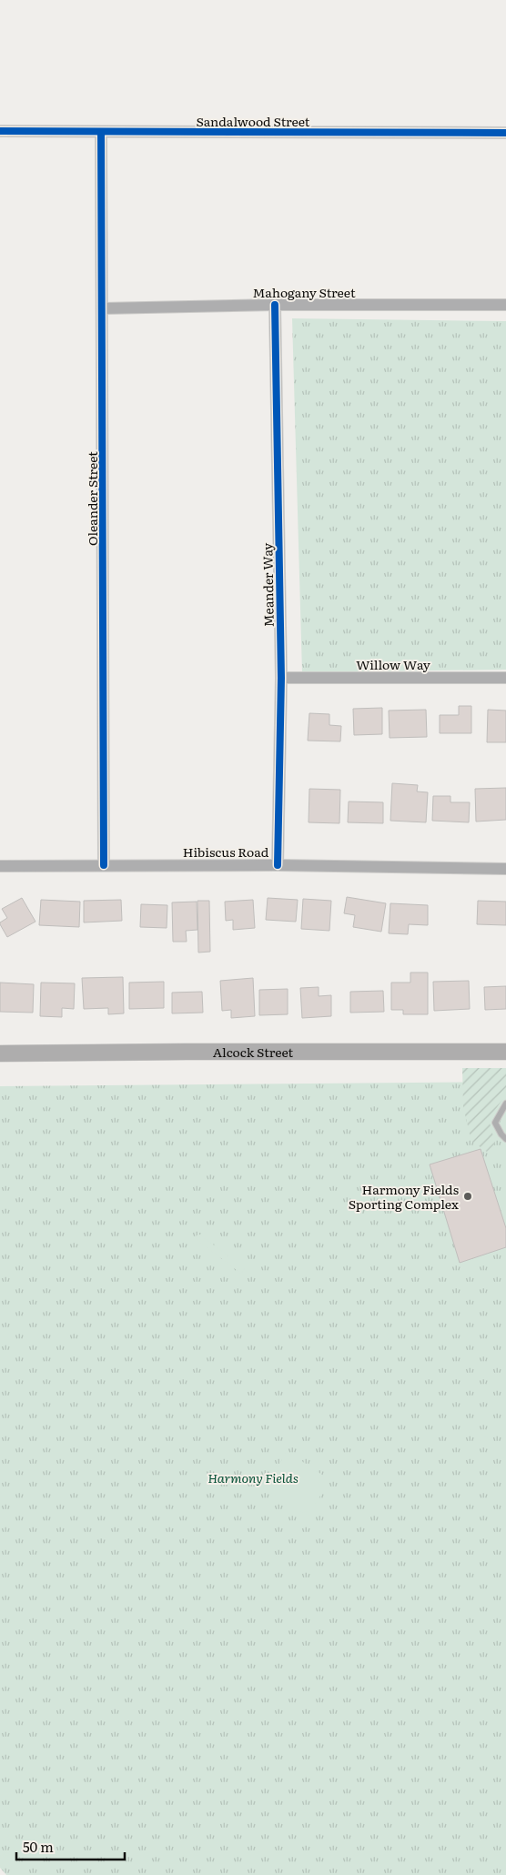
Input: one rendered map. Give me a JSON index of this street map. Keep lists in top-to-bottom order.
{
  "streets": {
    "main road": ["Alcock Street"],
    "street": [
      "Sandalwood Street",
      "Mahogany Street",
      "Oleander Street",
      "Meander Way",
      "Willow Way",
      "Hibiscus Road"
    ]
  },
  "crossings": [
    ["Sandalwood Street", "Oleander Street"],
    ["Mahogany Street", "Oleander Street"],
    ["Mahogany Street", "Meander Way"],
    ["Oleander Street", "Hibiscus Road"],
    ["Meander Way", "Willow Way"],
    ["Meander Way", "Hibiscus Road"]
  ],
  "parks": ["Harmony Fields"],
  "places": ["Harmony Fields Sporting Complex"],
  "scale_bar": "50 m"
}
